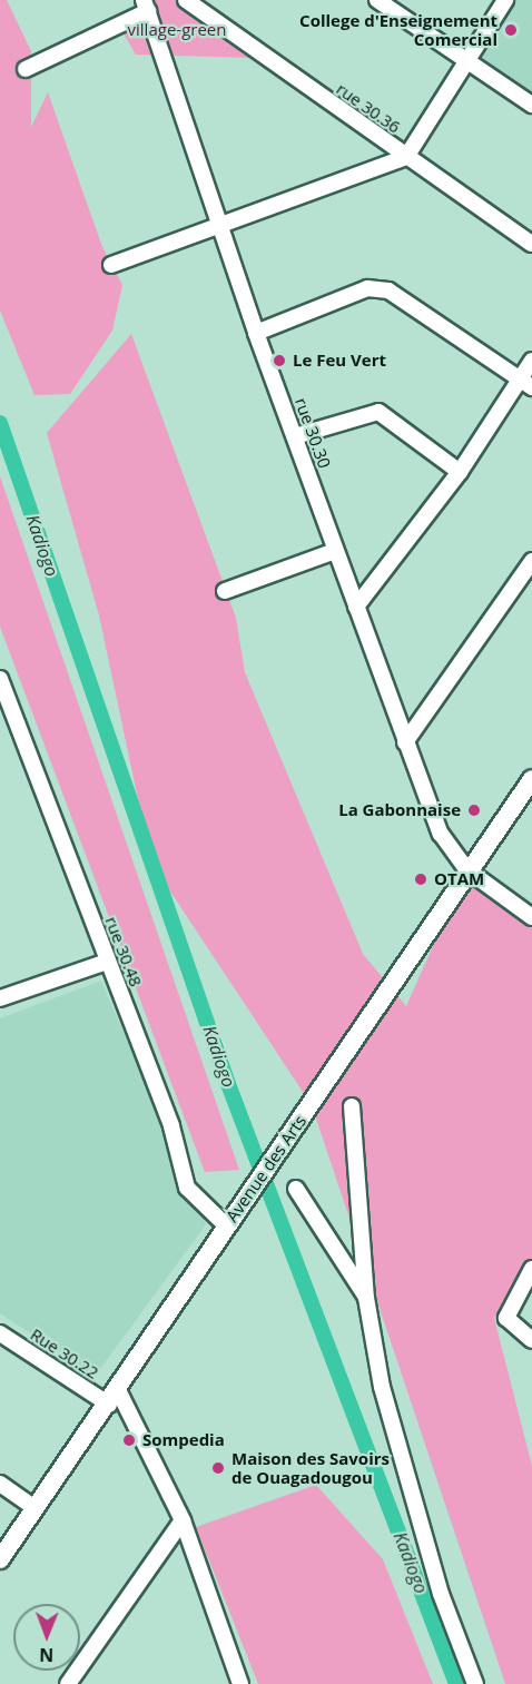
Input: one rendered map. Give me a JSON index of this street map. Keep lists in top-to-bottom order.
{
  "streets": {
    "street": [
      "rue 30.36",
      "rue 30.30",
      "rue 30.48",
      "Avenue des Arts",
      "Rue 30.22"
    ]
  },
  "crossings": [
    ["rue 30.30", "Avenue des Arts"],
    ["rue 30.48", "Avenue des Arts"],
    ["Avenue des Arts", "Rue 30.22"]
  ],
  "water": ["Kadiogo"],
  "parks": ["village-green"],
  "places": [
    "College d'Enseignement Comercial",
    "Le Feu Vert",
    "La Gabonnaise",
    "OTAM",
    "Sompedia",
    "Maison des Savoirs de Ouagadougou"
  ],
  "north": "bottom"
}
